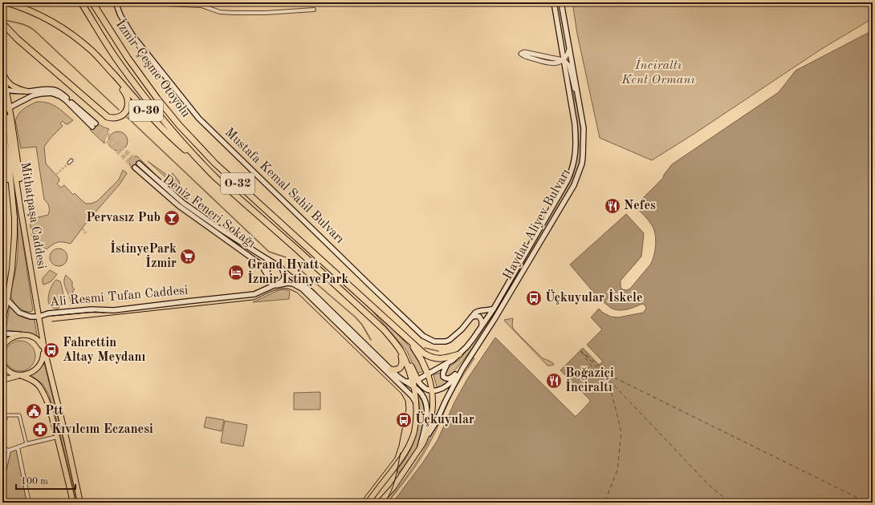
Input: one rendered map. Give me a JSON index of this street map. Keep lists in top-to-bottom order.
{
  "streets": {
    "highway": ["İzmir-Çeşme Otoyolu", "O-30", "O-32"],
    "main road": [
      "Mustafa Kemal Sahil Bulvarı",
      "Deniz Feneri Sokağı",
      "Mithatpaşa Caddesi",
      "Haydar Aliyev Bulvarı",
      "Ali Resmi Tufan Caddesi"
    ]
  },
  "crossings": [
    ["İzmir-Çeşme Otoyolu", "O-30"],
    ["İzmir-Çeşme Otoyolu", "Haydar Aliyev Bulvarı"],
    ["Mustafa Kemal Sahil Bulvarı", "Haydar Aliyev Bulvarı"],
    ["Deniz Feneri Sokağı", "Ali Resmi Tufan Caddesi"],
    ["Mithatpaşa Caddesi", "Ali Resmi Tufan Caddesi"]
  ],
  "parks": ["İnciraltı Kent Ormanı"],
  "places": {
    "restaurant": ["Nefes", "Boğaziçi İnciraltı"],
    "bar": ["Pervasız Pub"],
    "supermarket": ["İstinyePark İzmir"],
    "hotel": ["Grand Hyatt İzmir İstinyePark"],
    "bus stop": ["Üçkuyular İskele", "Fahrettin Altay Meydanı", "Üçkuyular"],
    "public building": ["Ptt"],
    "pharmacy": ["Kıvılcım Eczanesi"]
  },
  "scale_bar": "100 m"
}
